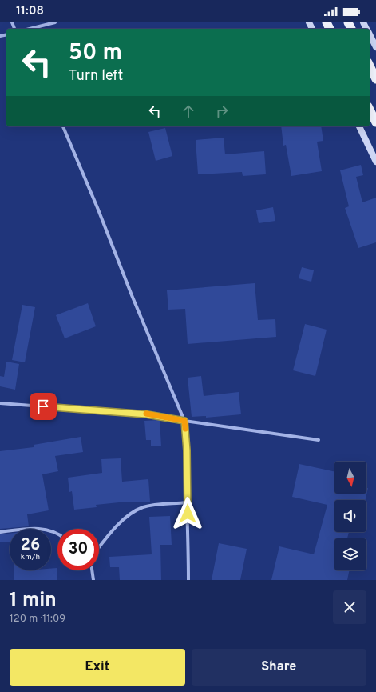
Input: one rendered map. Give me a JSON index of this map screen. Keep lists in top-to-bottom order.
{
  "north": "bottom",
  "page": {
    "status": "11:08",
    "turn": ["50 m", "Turn left"],
    "speed": "26 km/h",
    "limit": "30",
    "heading": ["1 min", "120 m · 11:09"],
    "buttons": ["Exit", "Share"]
  }
}
